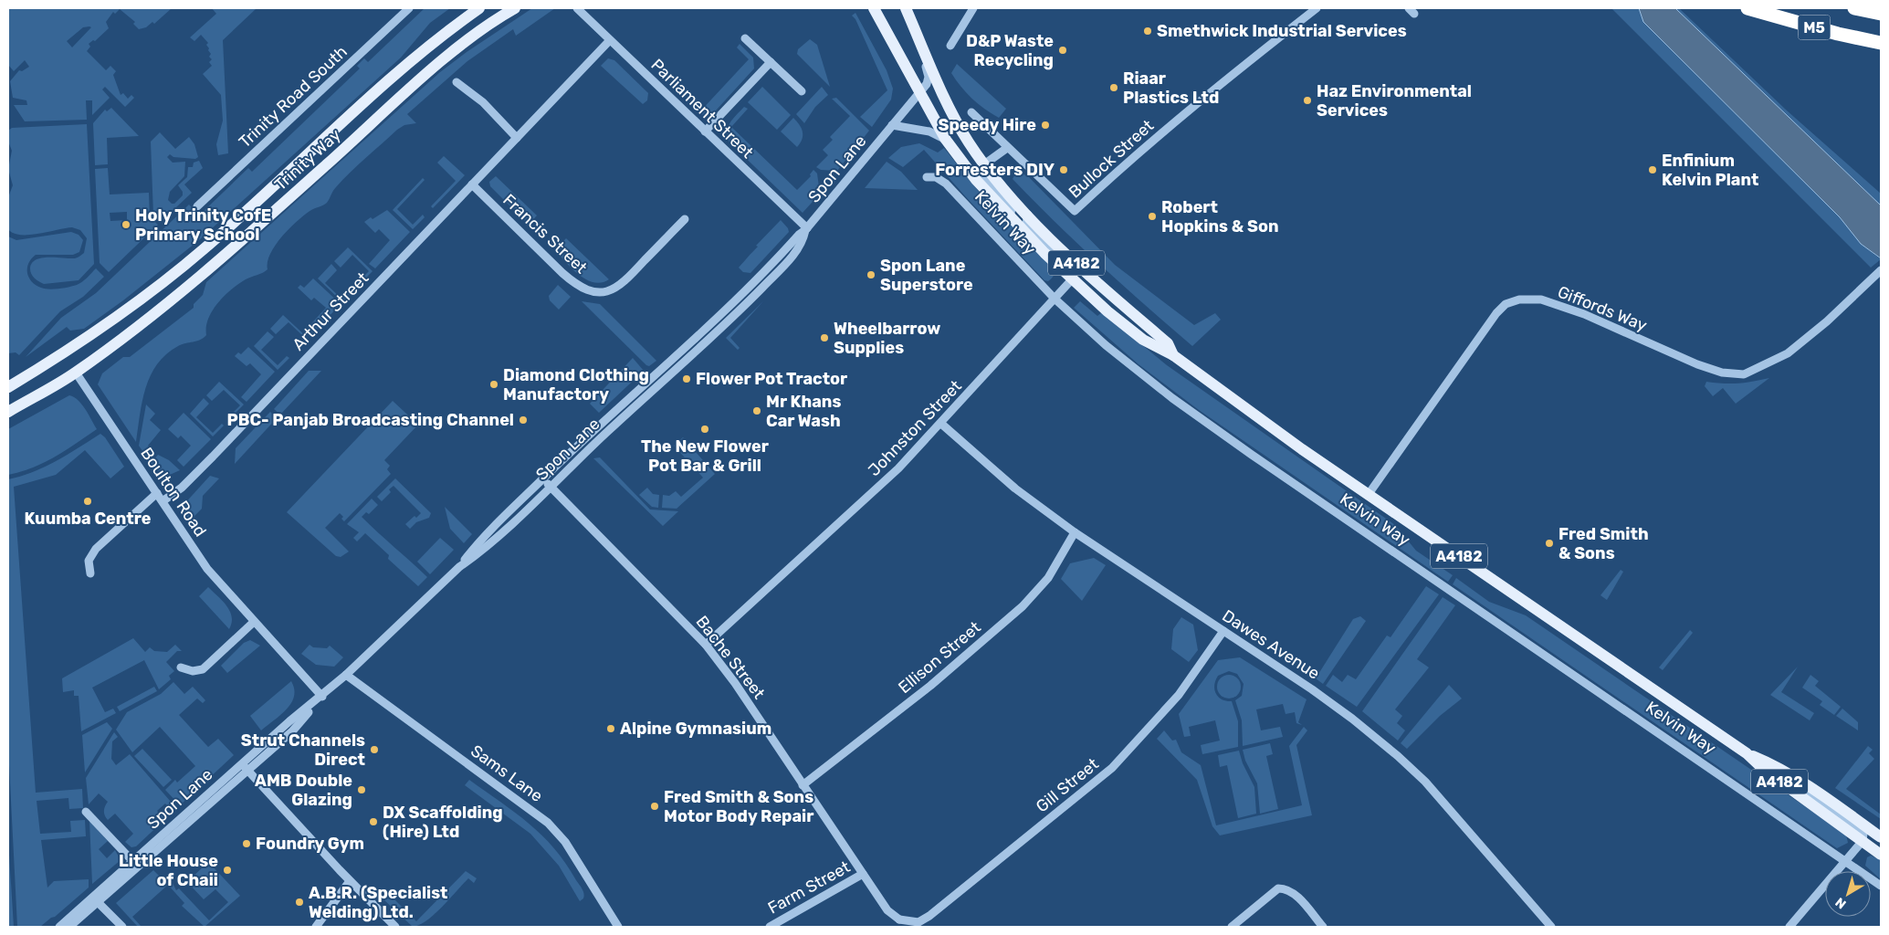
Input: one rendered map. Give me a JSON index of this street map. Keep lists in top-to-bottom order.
{
  "streets": {
    "highway": ["M5"],
    "main road": ["Trinity Way", "Kelvin Way", "A4182"],
    "street": [
      "Trinity Road South",
      "Parliament Street",
      "Bullock Street",
      "Spon Lane",
      "Francis Street",
      "Giffords Way",
      "Arthur Street",
      "Johnston Street",
      "Boulton Road",
      "Dawes Avenue",
      "Bache Street",
      "Ellison Street",
      "Sams Lane",
      "Gill Street",
      "Farm Street"
    ]
  },
  "crossings": [
    ["Parliament Street", "Spon Lane"],
    ["Parliament Street", "Arthur Street"],
    ["Trinity Way", "Boulton Road"],
    ["Spon Lane", "Kelvin Way"],
    ["Spon Lane", "Boulton Road"],
    ["Spon Lane", "Bache Street"],
    ["Spon Lane", "Sams Lane"],
    ["Kelvin Way", "Giffords Way"],
    ["Kelvin Way", "Johnston Street"],
    ["Francis Street", "Arthur Street"],
    ["Arthur Street", "Boulton Road"],
    ["Johnston Street", "Dawes Avenue"],
    ["Johnston Street", "Bache Street"],
    ["Dawes Avenue", "Ellison Street"],
    ["Dawes Avenue", "Gill Street"],
    ["Bache Street", "Ellison Street"],
    ["Bache Street", "Gill Street"],
    ["Bache Street", "Farm Street"]
  ],
  "places": [
    "Smethwick Industrial Services",
    "D&P Waste Recycling",
    "Riaar Plastics Ltd",
    "Haz Environmental Services",
    "Speedy Hire",
    "Forresters DIY",
    "Enfinium Kelvin Plant",
    "Robert Hopkins & Son",
    "Holy Trinity CofE Primary School",
    "Spon Lane Superstore",
    "Wheelbarrow Supplies",
    "Flower Pot Tractor",
    "Diamond Clothing Manufactory",
    "Mr Khans Car Wash",
    "PBC- Panjab Broadcasting Channel",
    "The New Flower Pot Bar & Grill",
    "Kuumba Centre",
    "Fred Smith & Sons",
    "Alpine Gymnasium",
    "Strut Channels Direct",
    "AMB Double Glazing",
    "Fred Smith & Sons Motor Body Repair",
    "DX Scaffolding (Hire) Ltd",
    "Foundry Gym",
    "Little House of Chaii",
    "A.B.R. (Specialist Welding) Ltd."
  ],
  "north": "bottom left"
}
